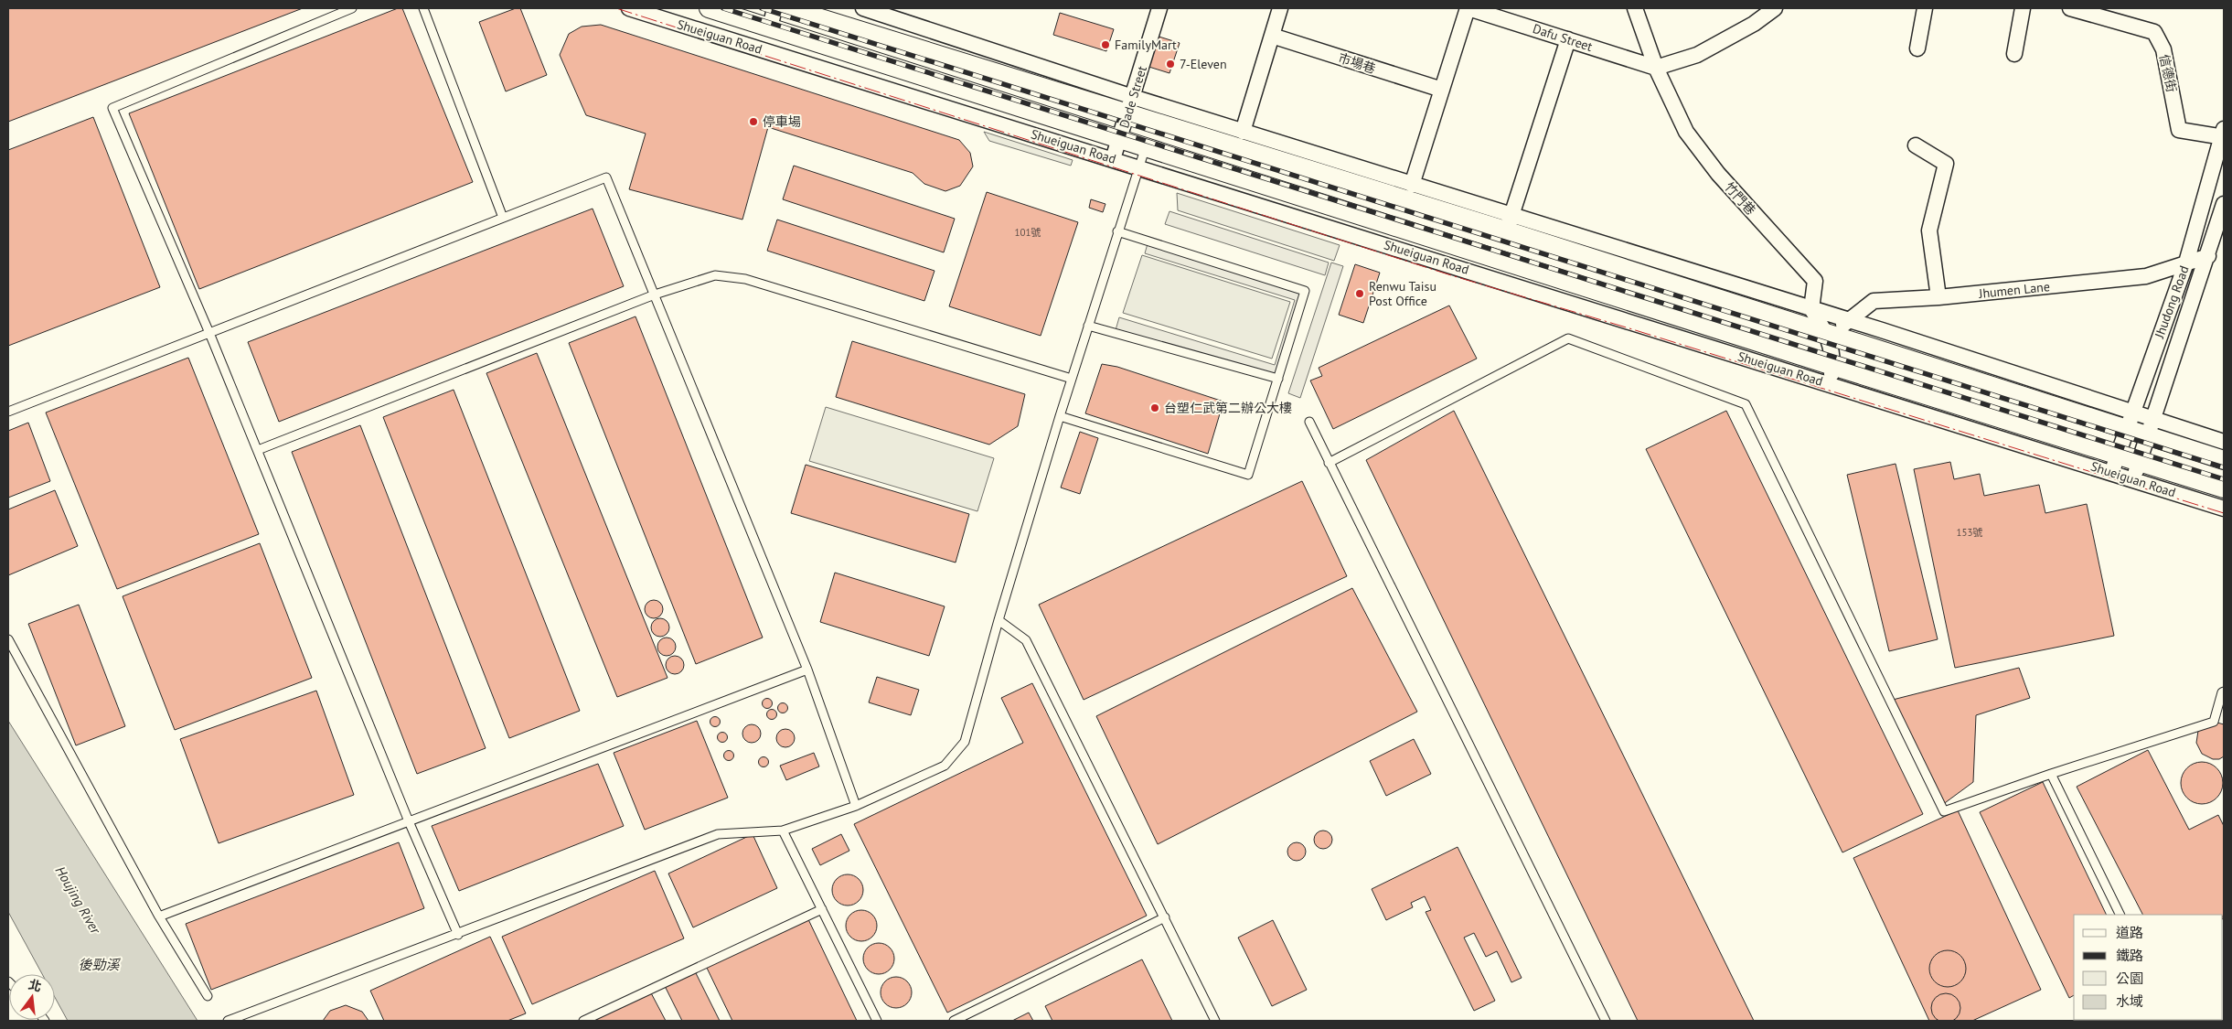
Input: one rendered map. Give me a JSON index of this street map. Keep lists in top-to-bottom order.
{
  "streets": {
    "street": [
      "Shueiguan Road",
      "Dafu Street",
      "市場巷",
      "信德街",
      "Dade Street",
      "竹門巷",
      "Jhumen Lane",
      "Jhudong Road"
    ]
  },
  "crossings": [
    ["Shueiguan Road", "Dade Street"],
    ["Shueiguan Road", "Jhudong Road"],
    ["Dafu Street", "竹門巷"],
    ["信德街", "Jhudong Road"],
    ["Jhumen Lane", "Jhudong Road"]
  ],
  "water": ["Houjing River", "後勁溪"],
  "places": [
    "FamilyMart",
    "7-Eleven",
    "停車場",
    "Renwu Taisu Post Office",
    "台塑仁武第二辦公大樓"
  ],
  "house_numbers": ["101號", "153號"],
  "legend": [
    "道路",
    "鐵路",
    "公園",
    "水域"
  ],
  "north": "top"
}
